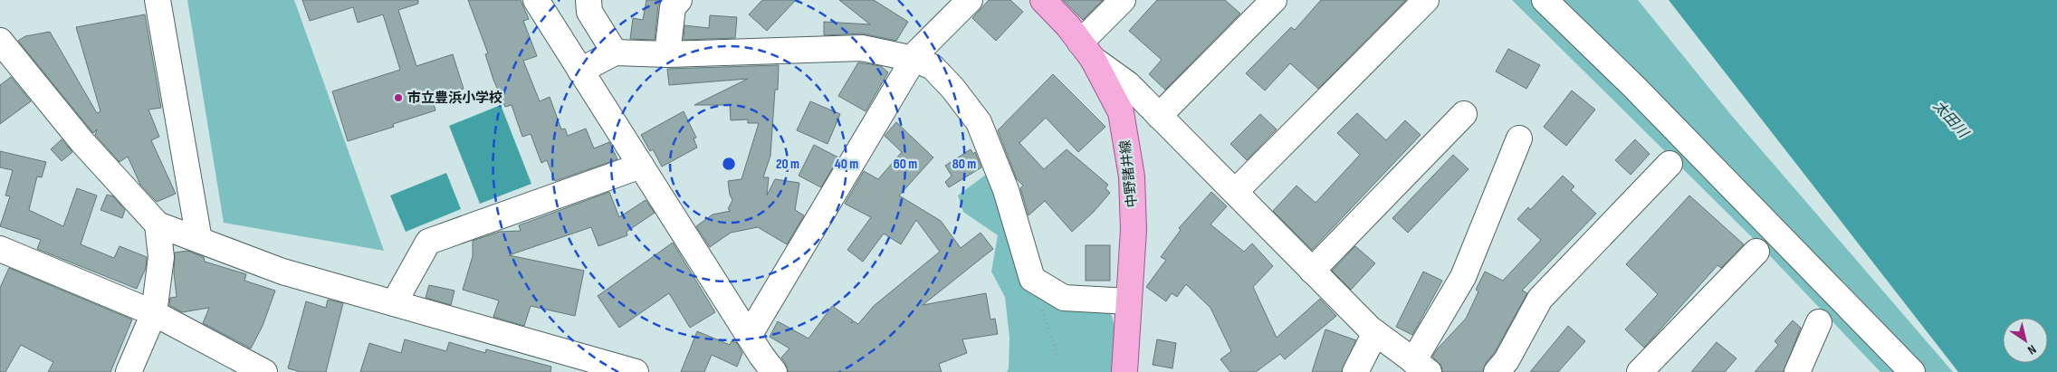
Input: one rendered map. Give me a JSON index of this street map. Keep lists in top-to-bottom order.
{
  "streets": {
    "main road": ["中野諸井線"]
  },
  "water": ["太田川"],
  "places": ["市立豊浜小学校"],
  "north": "bottom right",
  "rings": [
    "20 m",
    "40 m",
    "60 m",
    "80 m"
  ]
}
